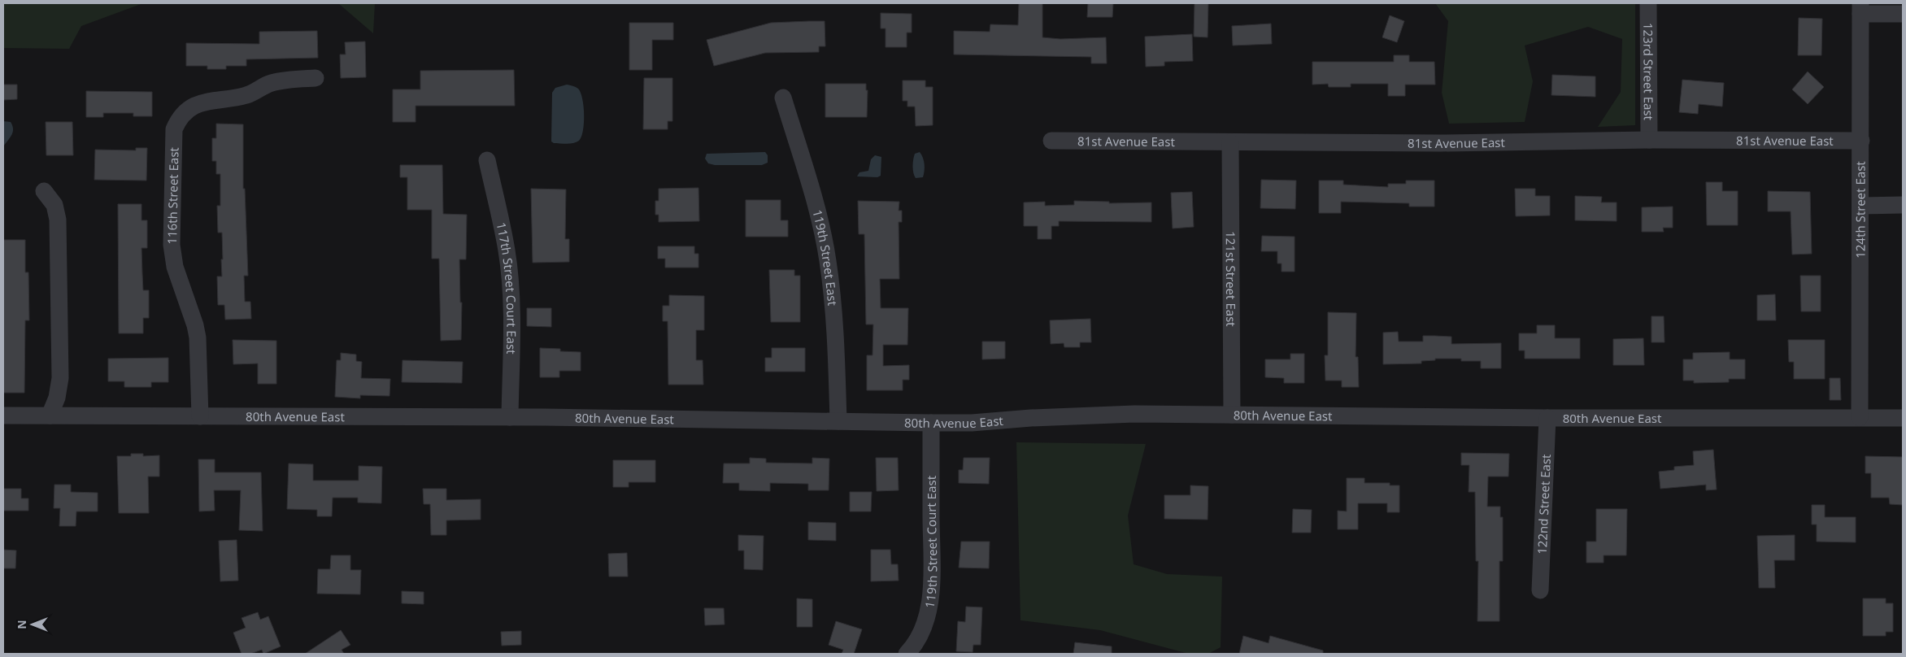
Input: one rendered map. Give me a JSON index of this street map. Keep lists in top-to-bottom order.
{
  "streets": {
    "street": [
      "123rd Street East",
      "81st Avenue East",
      "116th Street East",
      "124th Street East",
      "119th Street East",
      "121st Street East",
      "117th Street Court East",
      "80th Avenue East",
      "122nd Street East",
      "119th Street Court East"
    ]
  },
  "crossings": [
    ["123rd Street East", "81st Avenue East"],
    ["81st Avenue East", "124th Street East"],
    ["81st Avenue East", "121st Street East"],
    ["116th Street East", "80th Avenue East"],
    ["124th Street East", "80th Avenue East"],
    ["119th Street East", "80th Avenue East"],
    ["121st Street East", "80th Avenue East"],
    ["117th Street Court East", "80th Avenue East"],
    ["80th Avenue East", "122nd Street East"],
    ["80th Avenue East", "119th Street Court East"]
  ],
  "north": "left"
}
